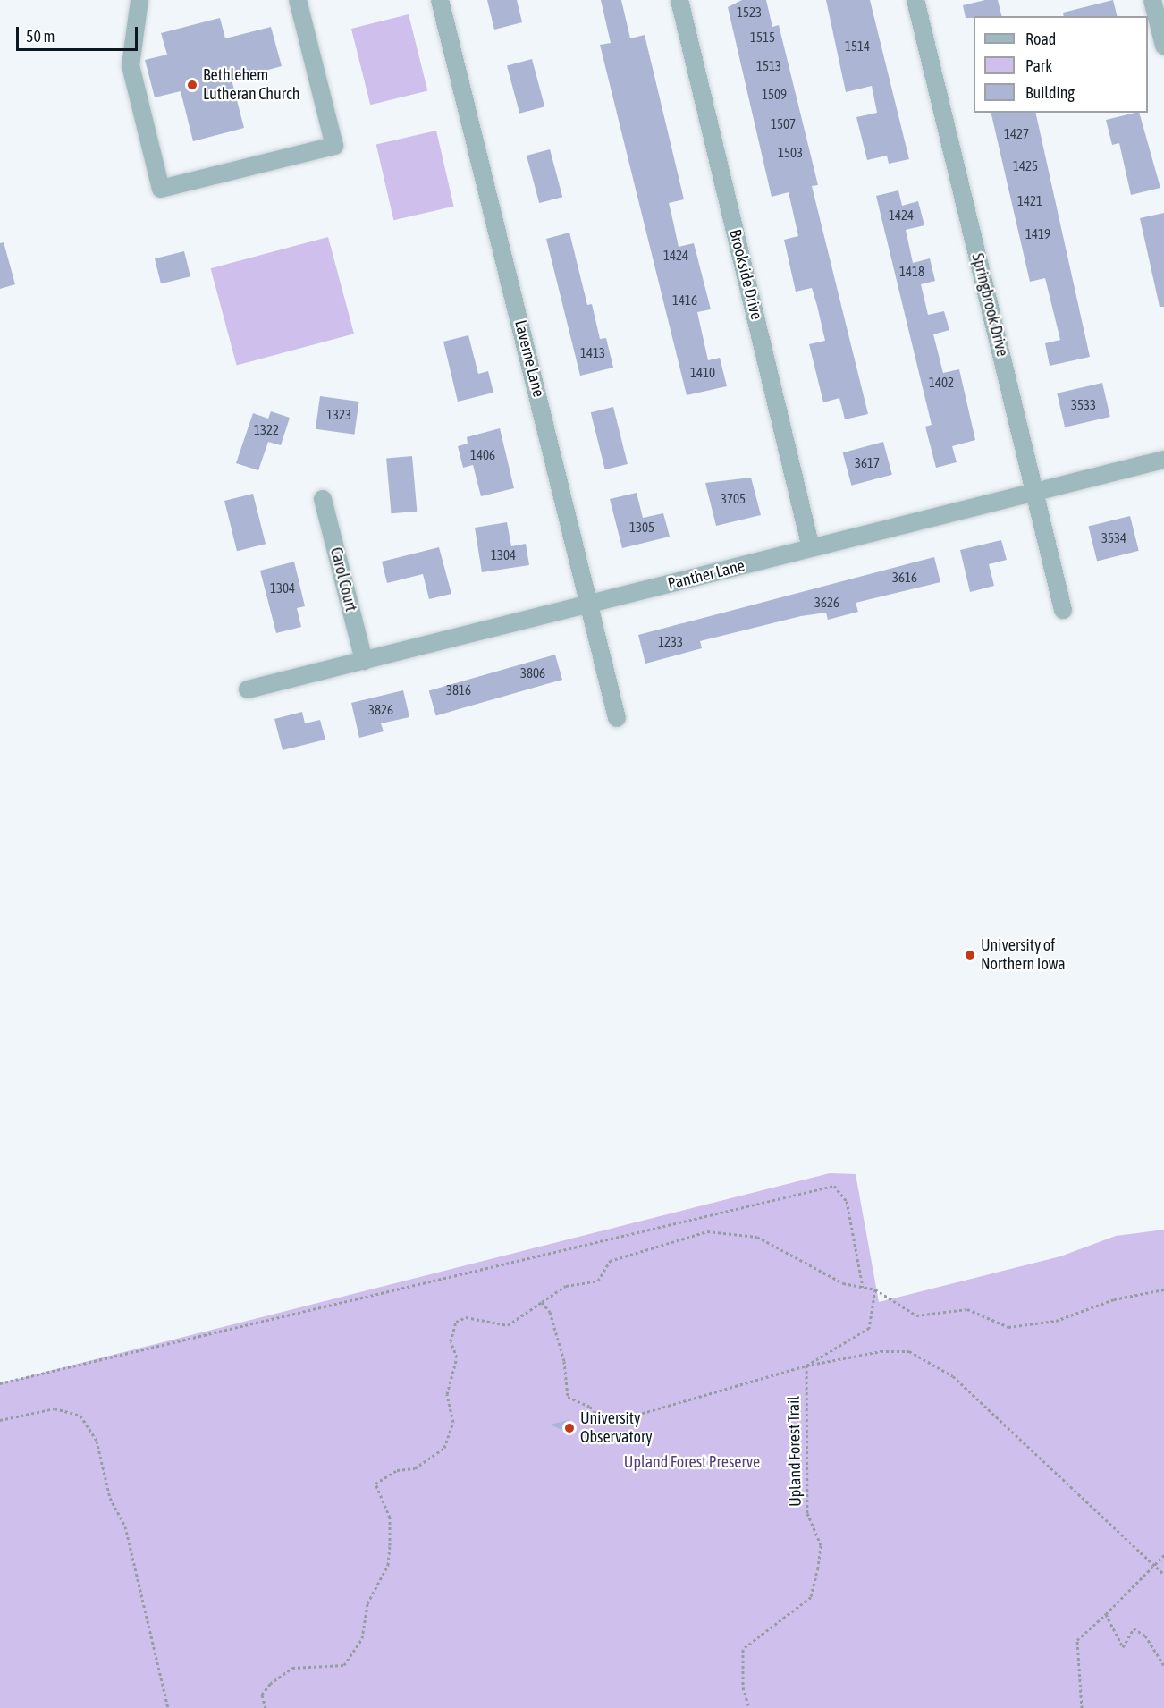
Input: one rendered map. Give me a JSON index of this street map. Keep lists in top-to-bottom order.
{
  "streets": {
    "street": [
      "Brookside Drive",
      "Springbrook Drive",
      "Laverne Lane",
      "Panther Lane",
      "Carol Court"
    ],
    "path": ["Upland Forest Trail"]
  },
  "crossings": [
    ["Brookside Drive", "Panther Lane"],
    ["Springbrook Drive", "Panther Lane"],
    ["Laverne Lane", "Panther Lane"],
    ["Panther Lane", "Carol Court"]
  ],
  "parks": ["Upland Forest Preserve"],
  "places": ["Bethlehem Lutheran Church", "University of Northern Iowa", "University Observatory"],
  "house_numbers": [
    "1523",
    "1515",
    "1514",
    "1513",
    "1509",
    "1507",
    "1427",
    "1503",
    "1425",
    "1421",
    "1424",
    "1419",
    "1424",
    "1418",
    "1416",
    "1413",
    "1410",
    "1402",
    "3533",
    "1323",
    "1322",
    "1406",
    "3617",
    "3705",
    "1305",
    "3534",
    "1304",
    "3616",
    "1304",
    "3626",
    "1233",
    "3806",
    "3816",
    "3826"
  ],
  "legend": ["Road", "Park", "Building"],
  "scale_bar": "50 m"
}
